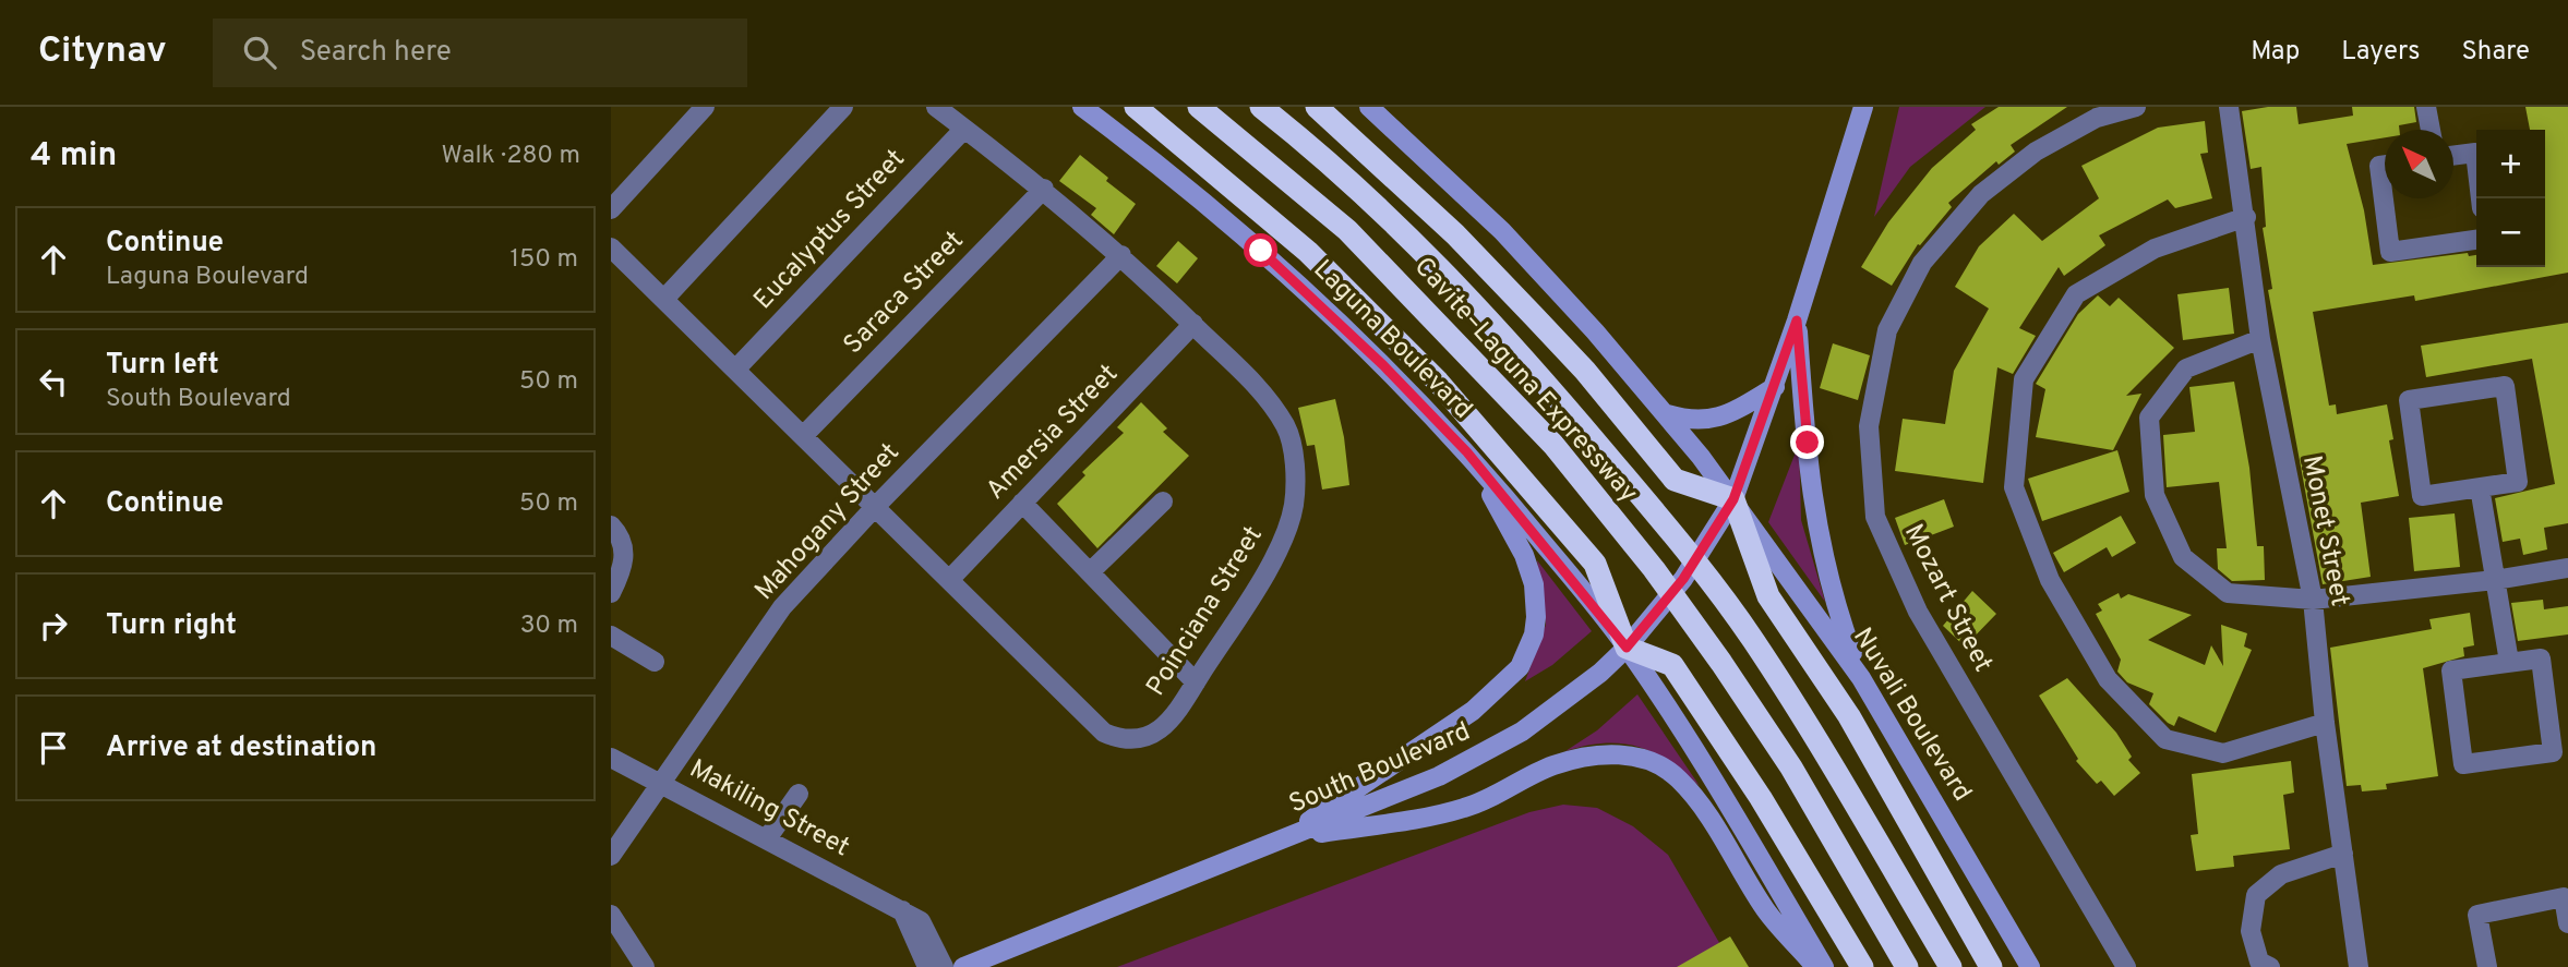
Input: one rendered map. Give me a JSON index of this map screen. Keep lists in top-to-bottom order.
{
  "streets": {
    "highway": ["Cavite–Laguna Expressway"],
    "main road": ["Laguna Boulevard", "Nuvali Boulevard", "South Boulevard"],
    "street": [
      "Eucalyptus Street",
      "Saraca Street",
      "Amersia Street",
      "Mahogany Street",
      "Monet Street",
      "Mozart Street",
      "Poinciana Street",
      "Makiling Street"
    ]
  },
  "crossings": [
    ["Eucalyptus Street", "Poinciana Street"],
    ["Saraca Street", "Poinciana Street"],
    ["Laguna Boulevard", "South Boulevard"],
    ["Amersia Street", "Poinciana Street"],
    ["Mahogany Street", "Poinciana Street"],
    ["Mahogany Street", "Makiling Street"],
    ["Nuvali Boulevard", "South Boulevard"]
  ],
  "north": "top left",
  "page": {
    "header": "Citynav",
    "search": "Search here",
    "nav": ["Map", "Layers", "Share"],
    "heading": ["4 min", "Walk · 280 m"],
    "map_buttons": ["+", "−"],
    "list": [
      ["Continue", "Laguna Boulevard", "150 m"],
      ["Turn left", "South Boulevard", "50 m"],
      ["Continue", "50 m"],
      ["Turn right", "30 m"],
      "Arrive at destination"
    ]
  }
}
